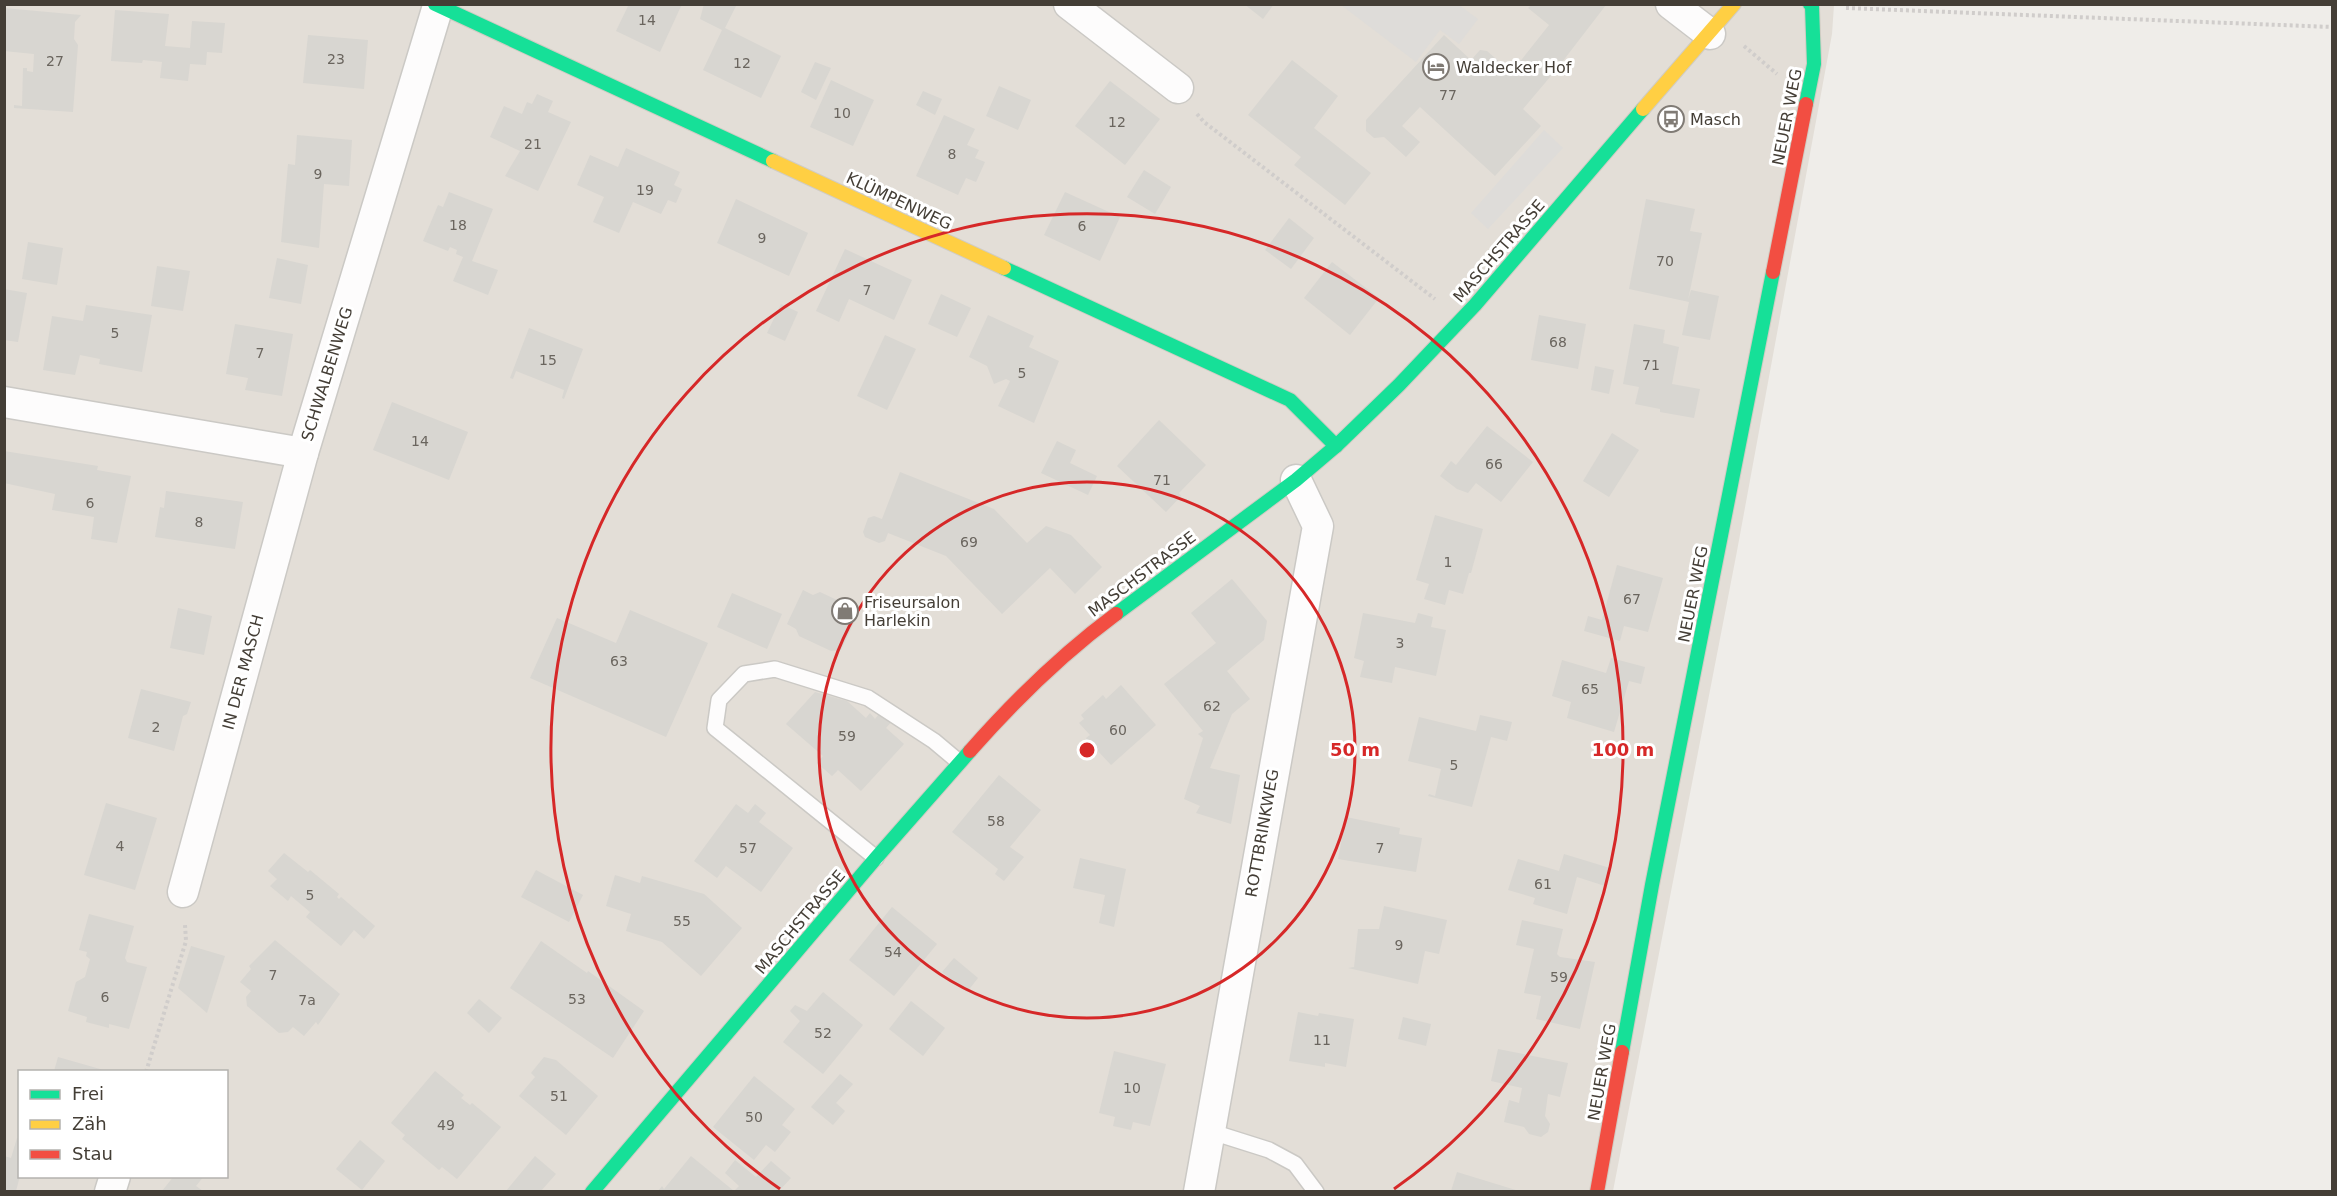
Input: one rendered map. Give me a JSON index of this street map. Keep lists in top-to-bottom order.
{
  "streets": {
    "street": [
      "NEUER WEG",
      "KLÜMPENWEG",
      "MASCHSTRASSE",
      "SCHWALBENWEG",
      "IN DER MASCH",
      "ROTTBRINKWEG"
    ]
  },
  "crossings": [
    ["KLÜMPENWEG", "MASCHSTRASSE"],
    ["KLÜMPENWEG", "SCHWALBENWEG"],
    ["MASCHSTRASSE", "ROTTBRINKWEG"],
    ["SCHWALBENWEG", "IN DER MASCH"]
  ],
  "places": {
    "hotel": ["Waldecker Hof"],
    "bus stop": ["Masch"],
    "shop": ["Friseursalon Harlekin"]
  },
  "house_numbers": [
    "14",
    "23",
    "27",
    "12",
    "77",
    "10",
    "12",
    "21",
    "8",
    "9",
    "19",
    "18",
    "6",
    "9",
    "70",
    "7",
    "5",
    "68",
    "7",
    "15",
    "71",
    "5",
    "14",
    "66",
    "71",
    "6",
    "8",
    "69",
    "1",
    "67",
    "3",
    "63",
    "65",
    "62",
    "2",
    "60",
    "59",
    "5",
    "58",
    "4",
    "57",
    "7",
    "61",
    "5",
    "55",
    "9",
    "54",
    "7",
    "59",
    "6",
    "53",
    "7a",
    "52",
    "11",
    "10",
    "51",
    "50",
    "49"
  ],
  "legend": ["Frei", "Zäh", "Stau"],
  "rings": ["50 m", "100 m"]
}
